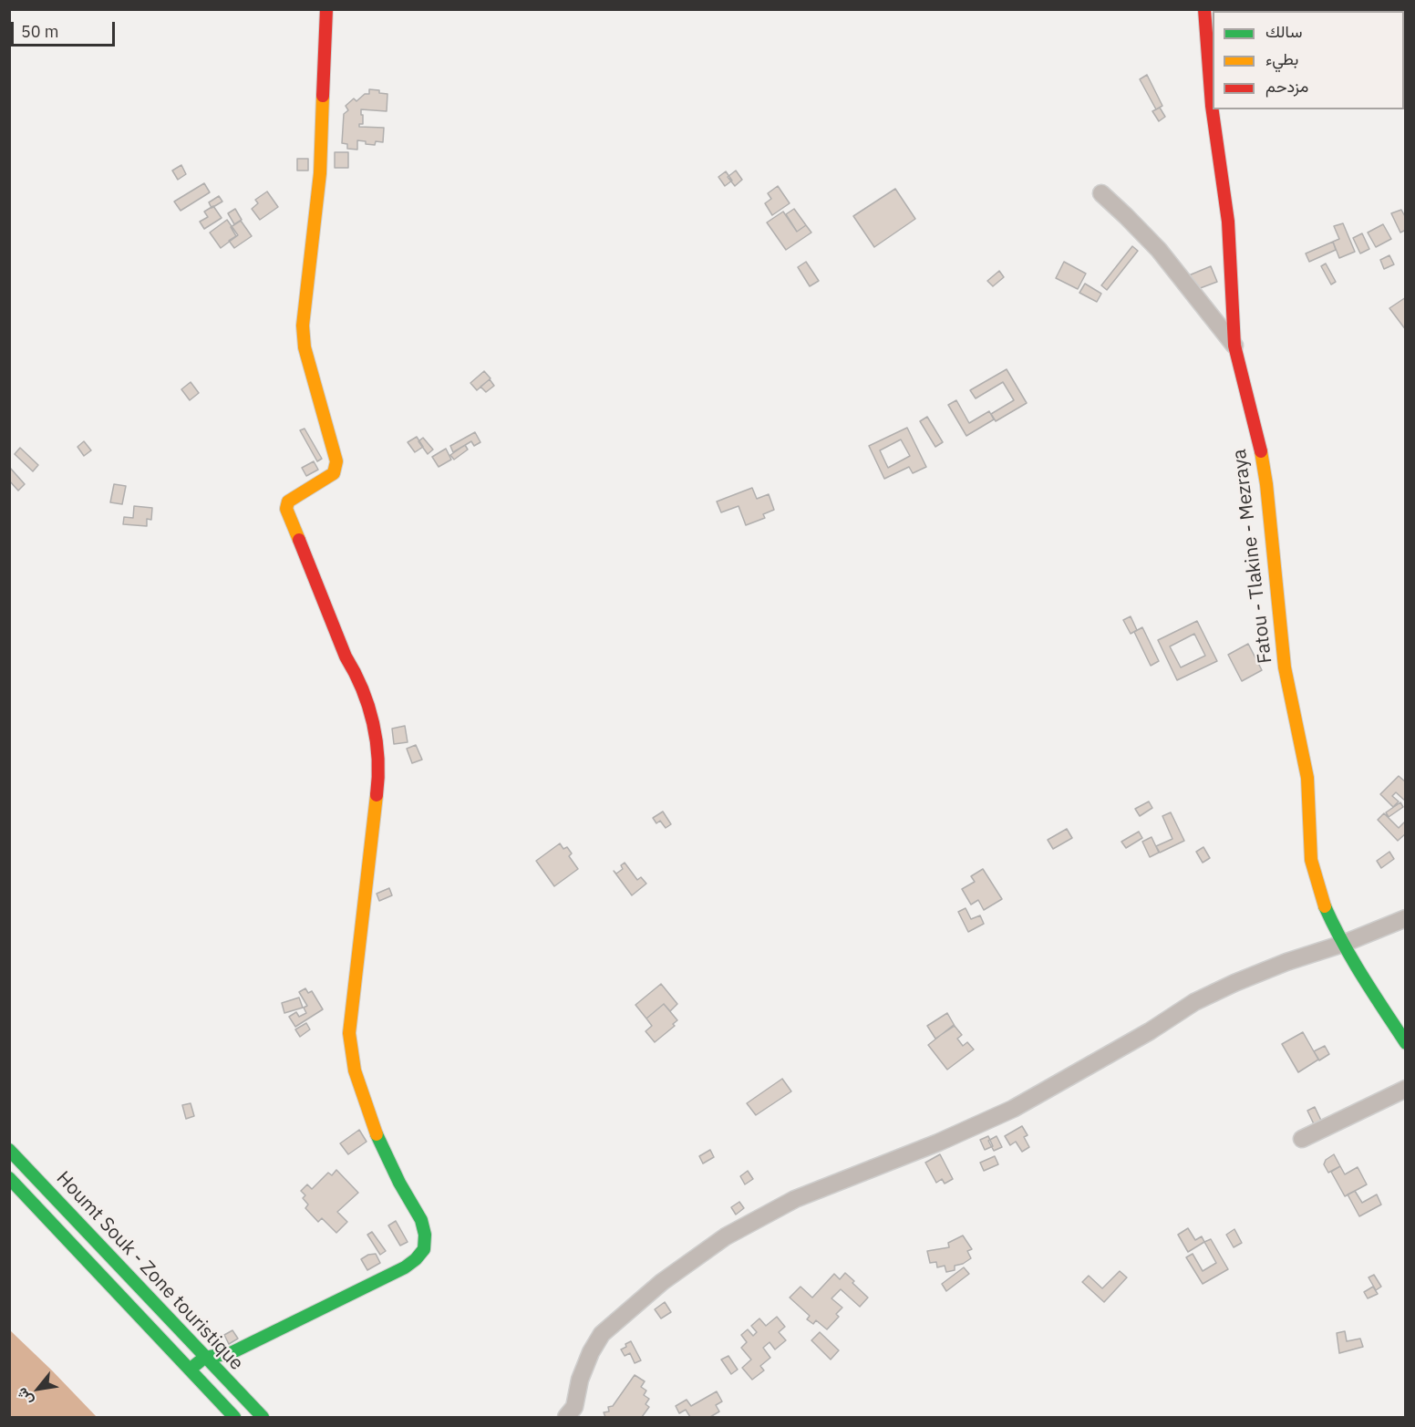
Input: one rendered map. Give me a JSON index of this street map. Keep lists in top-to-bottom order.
{
  "streets": {
    "street": ["Fatou - Tlakine - Mezraya", "Houmt Souk - Zone touristique"]
  },
  "legend": ["سالك", "بطيء", "مزدحم"],
  "scale_bar": "50 m",
  "north": "bottom left"
}
